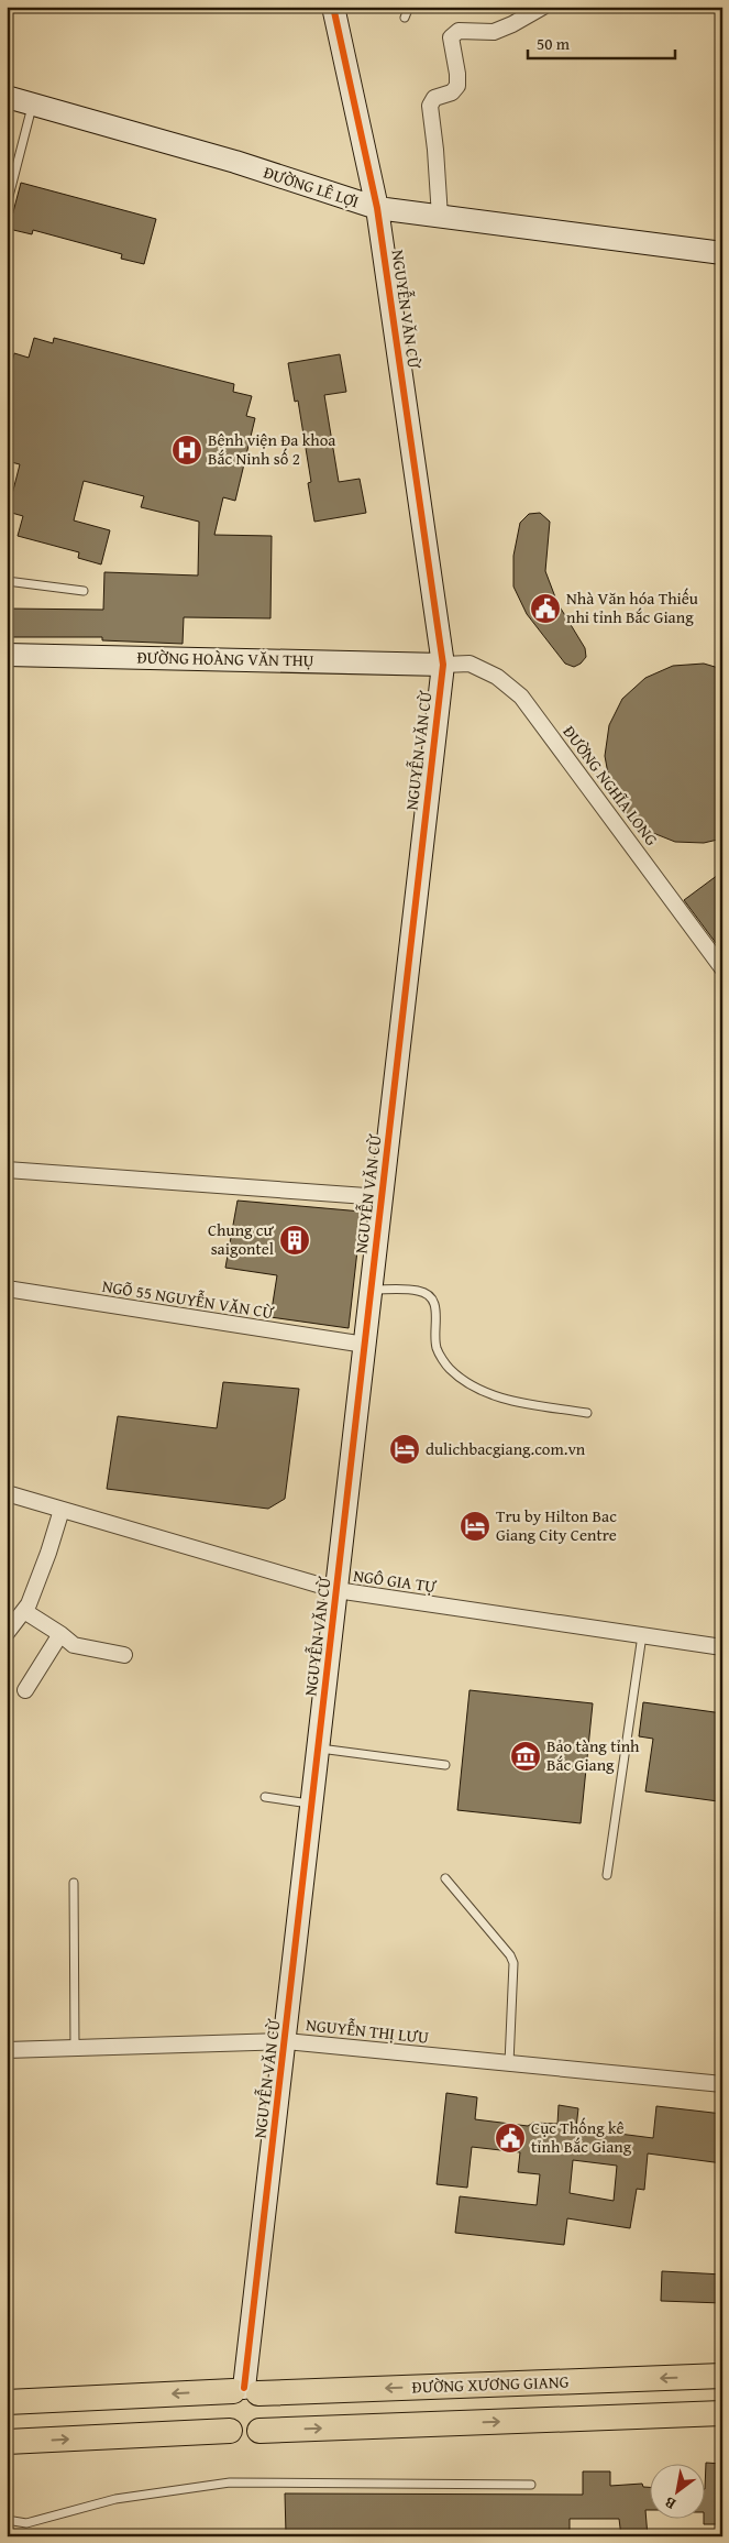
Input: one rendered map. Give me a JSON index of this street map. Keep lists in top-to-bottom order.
{
  "streets": {
    "main road": ["ĐƯỜNG XƯƠNG GIANG"],
    "street": [
      "ĐƯỜNG LÊ LỢI",
      "NGUYỄN VĂN CỪ",
      "ĐƯỜNG HOÀNG VĂN THỤ",
      "ĐƯỜNG NGHĨA LONG",
      "NGÕ 55 NGUYỄN VĂN CỪ",
      "NGÔ GIA TỰ",
      "NGUYỄN THỊ LƯU"
    ]
  },
  "crossings": [
    ["ĐƯỜNG LÊ LỢI", "NGUYỄN VĂN CỪ"],
    ["NGUYỄN VĂN CỪ", "ĐƯỜNG HOÀNG VĂN THỤ"],
    ["NGUYỄN VĂN CỪ", "ĐƯỜNG NGHĨA LONG"],
    ["NGUYỄN VĂN CỪ", "NGÕ 55 NGUYỄN VĂN CỪ"],
    ["NGUYỄN VĂN CỪ", "NGÔ GIA TỰ"],
    ["NGUYỄN VĂN CỪ", "NGUYỄN THỊ LƯU"],
    ["NGUYỄN VĂN CỪ", "ĐƯỜNG XƯƠNG GIANG"],
    ["ĐƯỜNG HOÀNG VĂN THỤ", "ĐƯỜNG NGHĨA LONG"]
  ],
  "places": {
    "hospital": ["Bệnh viện Đa khoa Bắc Ninh số 2"],
    "public building": ["Nhà Văn hóa Thiếu nhi tỉnh Bắc Giang", "Cục Thống kê tỉnh Bắc Giang"],
    "building": ["Chung cư saigontel"],
    "hotel": ["dulichbacgiang.com.vn", "Tru by Hilton Bac Giang City Centre"],
    "museum": ["Bảo tàng tỉnh Bắc Giang"]
  },
  "scale_bar": "50 m",
  "north": "bottom left"
}
